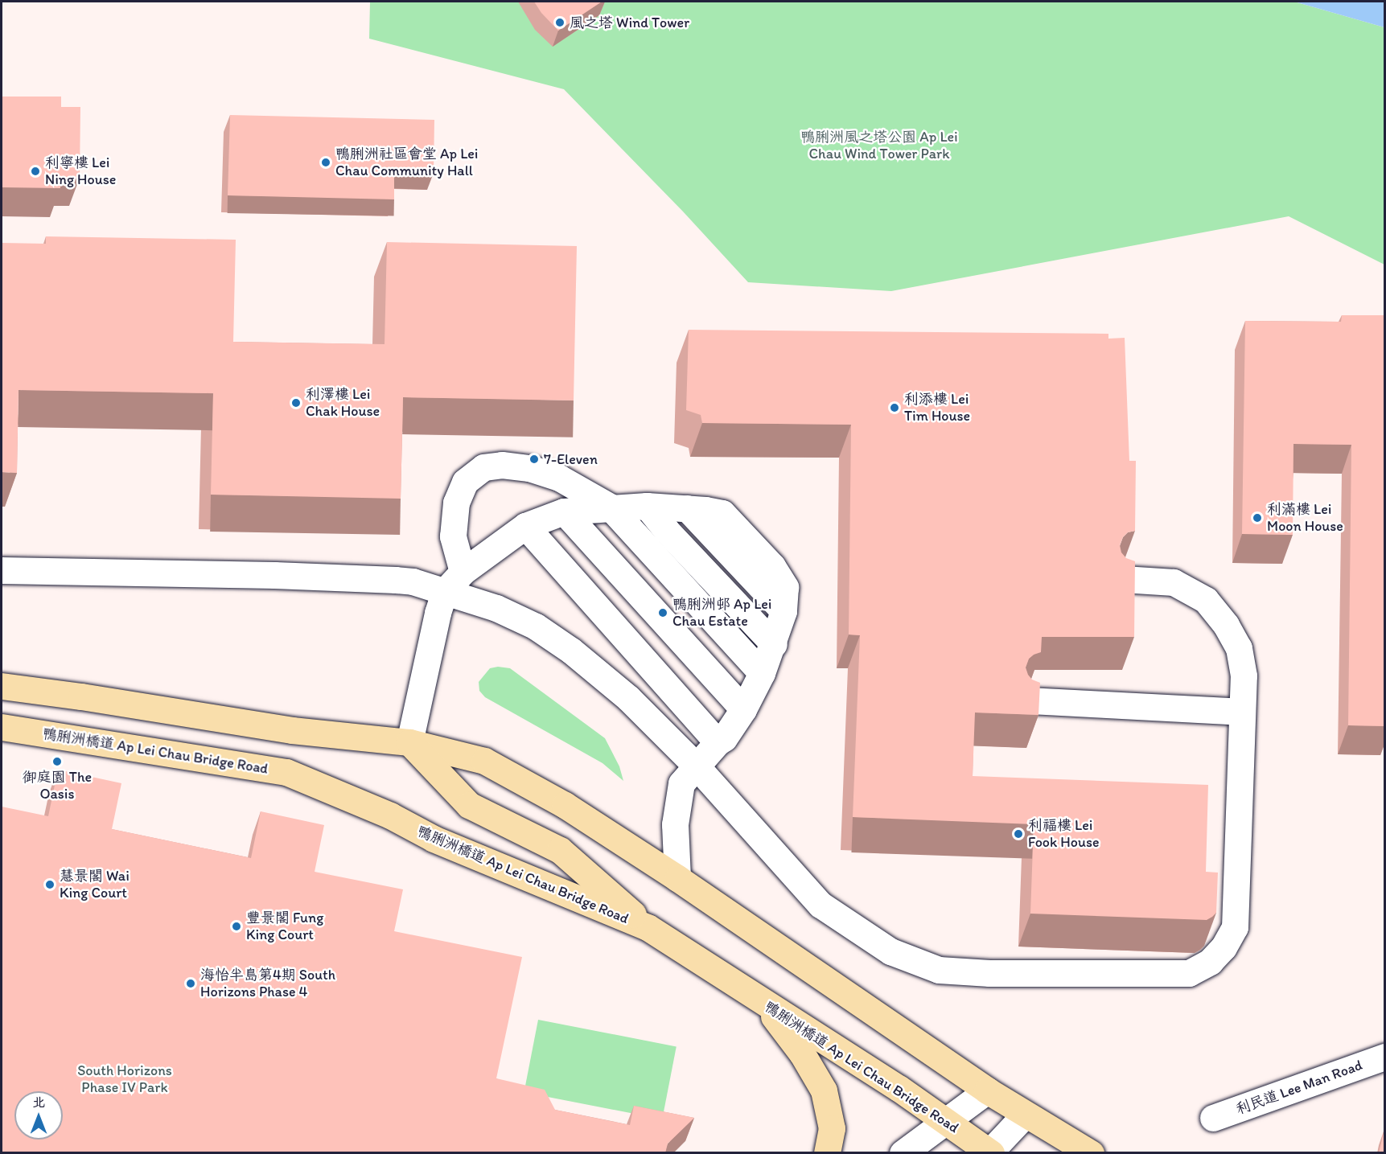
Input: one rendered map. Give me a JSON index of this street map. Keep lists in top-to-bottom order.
{
  "streets": {
    "main road": ["鴨脷洲橋道 Ap Lei Chau Bridge Road"],
    "street": ["利民道 Lee Man Road"]
  },
  "parks": ["鴨脷洲風之塔公園 Ap Lei Chau Wind Tower Park", "South Horizons Phase IV Park"],
  "places": [
    "風之塔 Wind Tower",
    "鴨脷洲社區會堂 Ap Lei Chau Community Hall",
    "利寧樓 Lei Ning House",
    "利澤樓 Lei Chak House",
    "利添樓 Lei Tim House",
    "7-Eleven",
    "利滿樓 Lei Moon House",
    "鴨脷洲邨 Ap Lei Chau Estate",
    "御庭園 The Oasis",
    "利福樓 Lei Fook House",
    "慧景閣 Wai King Court",
    "豐景閣 Fung King Court",
    "海怡半島第4期 South Horizons Phase 4"
  ],
  "north": "top"
}
